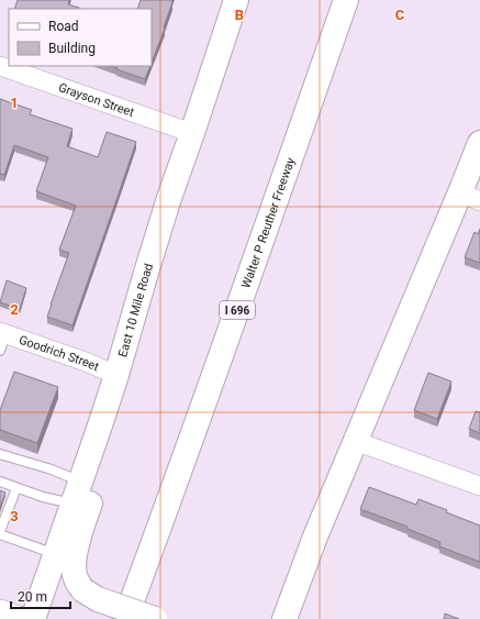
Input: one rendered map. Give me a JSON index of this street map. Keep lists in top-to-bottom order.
{
  "streets": {
    "main road": ["Walter P Reuther Freeway", "East 10 Mile Road", "I 696"],
    "street": ["Grayson Street", "Goodrich Street"]
  },
  "crossings": [
    ["Grayson Street", "East 10 Mile Road"],
    ["East 10 Mile Road", "Goodrich Street"]
  ],
  "legend": ["Road", "Building"],
  "scale_bar": "20 m",
  "grid": {
    "columns": ["B", "C"],
    "rows": ["1", "2", "3"]
  }
}
